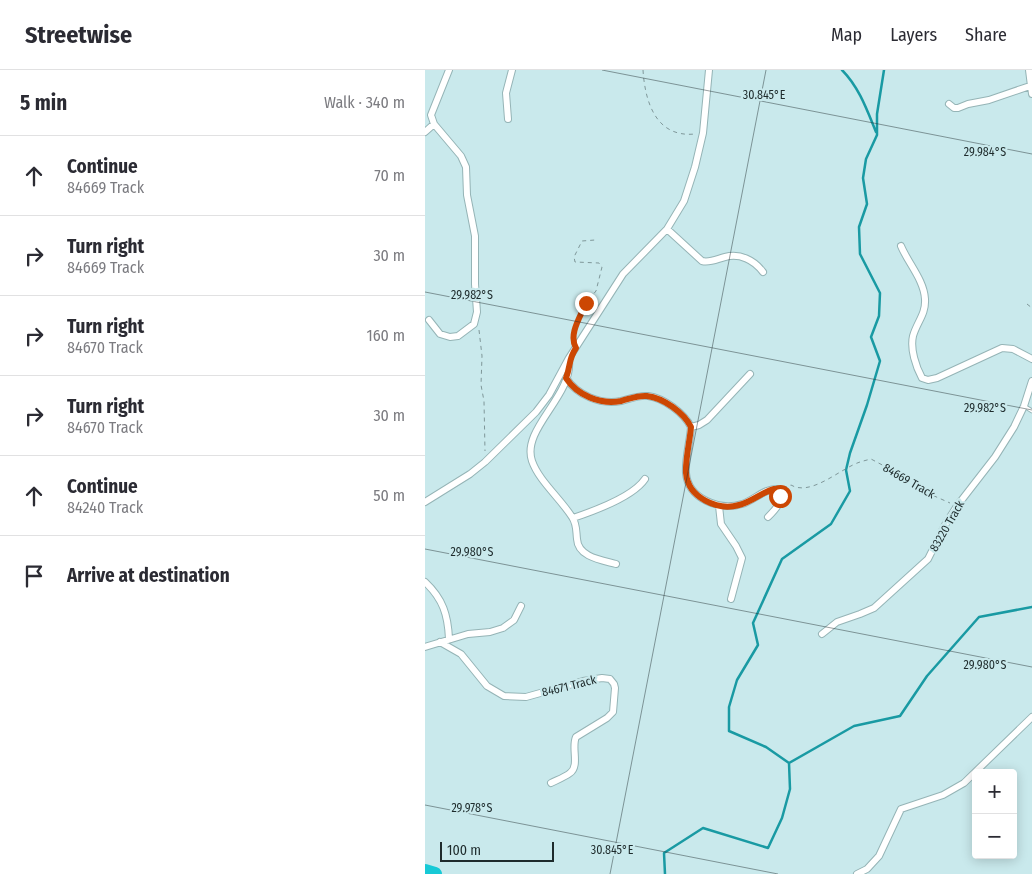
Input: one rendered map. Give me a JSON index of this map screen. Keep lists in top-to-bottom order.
{
  "streets": {
    "street": ["83220 Track", "84671 Track"],
    "path": ["84669 Track"]
  },
  "crossings": [
    ["84669 Track", "83220 Track"]
  ],
  "scale_bar": "100 m",
  "page": {
    "header": "Streetwise",
    "nav": ["Map", "Layers", "Share"],
    "heading": ["5 min", "Walk · 340 m"],
    "list": [
      ["Continue", "84669 Track", "70 m"],
      ["Turn right", "84669 Track", "30 m"],
      ["Turn right", "84670 Track", "160 m"],
      ["Turn right", "84670 Track", "30 m"],
      ["Continue", "84240 Track", "50 m"],
      "Arrive at destination"
    ],
    "map_buttons": ["+", "−"],
    "scale": "100 m"
  },
  "coordinates": [
    "30.845°E",
    "29.984°S",
    "29.982°S",
    "29.980°S",
    "29.978°S"
  ]
}
